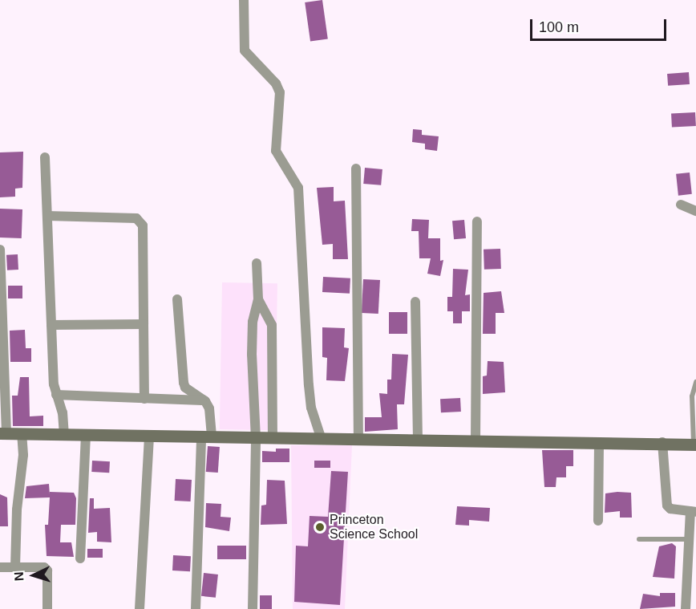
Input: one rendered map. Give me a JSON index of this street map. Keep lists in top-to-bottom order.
{
  "places": ["Princeton Science School"],
  "scale_bar": "100 m",
  "north": "left"
}
